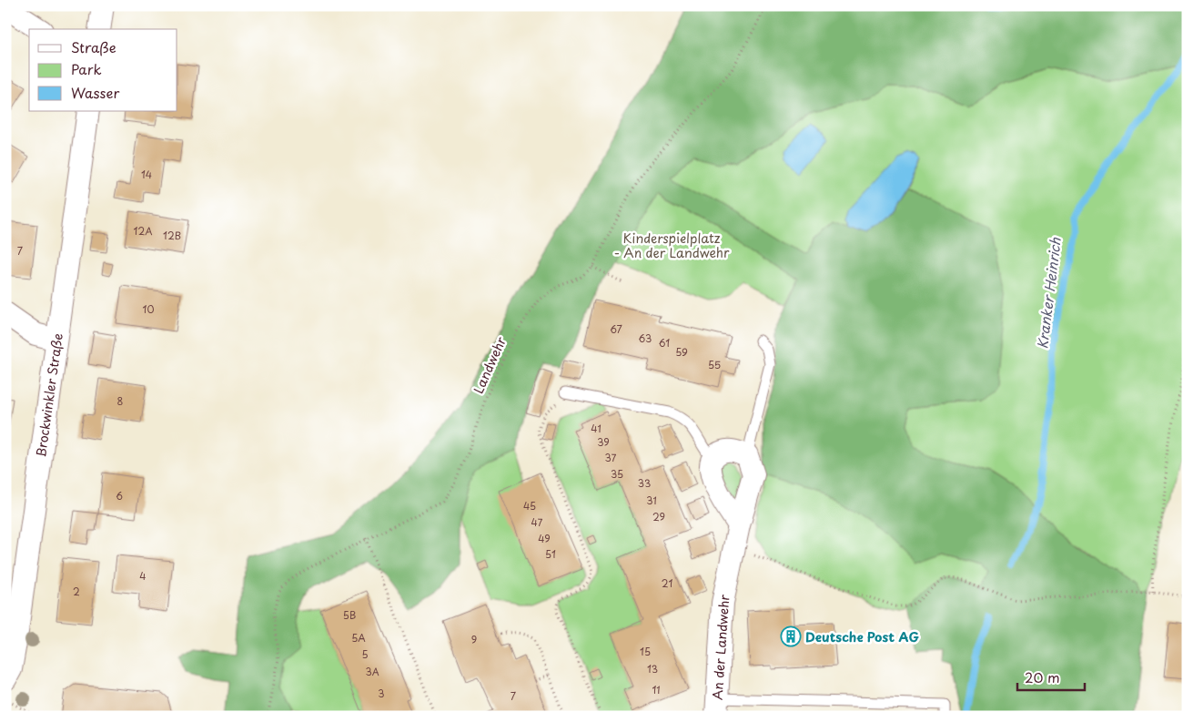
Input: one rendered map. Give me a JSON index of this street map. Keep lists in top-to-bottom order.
{
  "streets": {
    "street": ["Brockwinkler Straße", "An der Landwehr"],
    "path": ["Landwehr"]
  },
  "water": ["Kranker Heinrich"],
  "parks": ["Kinderspielplatz - An der Landwehr"],
  "places": {
    "building": ["Deutsche Post AG"]
  },
  "house_numbers": [
    "14",
    "12A",
    "12B",
    "7",
    "10",
    "67",
    "63",
    "61",
    "59",
    "55",
    "8",
    "41",
    "39",
    "37",
    "35",
    "33",
    "6",
    "31",
    "45",
    "29",
    "47",
    "49",
    "51",
    "4",
    "21",
    "2",
    "5B",
    "5A",
    "9",
    "15",
    "5",
    "13",
    "3A",
    "11",
    "3",
    "7"
  ],
  "legend": ["Straße", "Park", "Wasser"],
  "scale_bar": "20 m"
}
